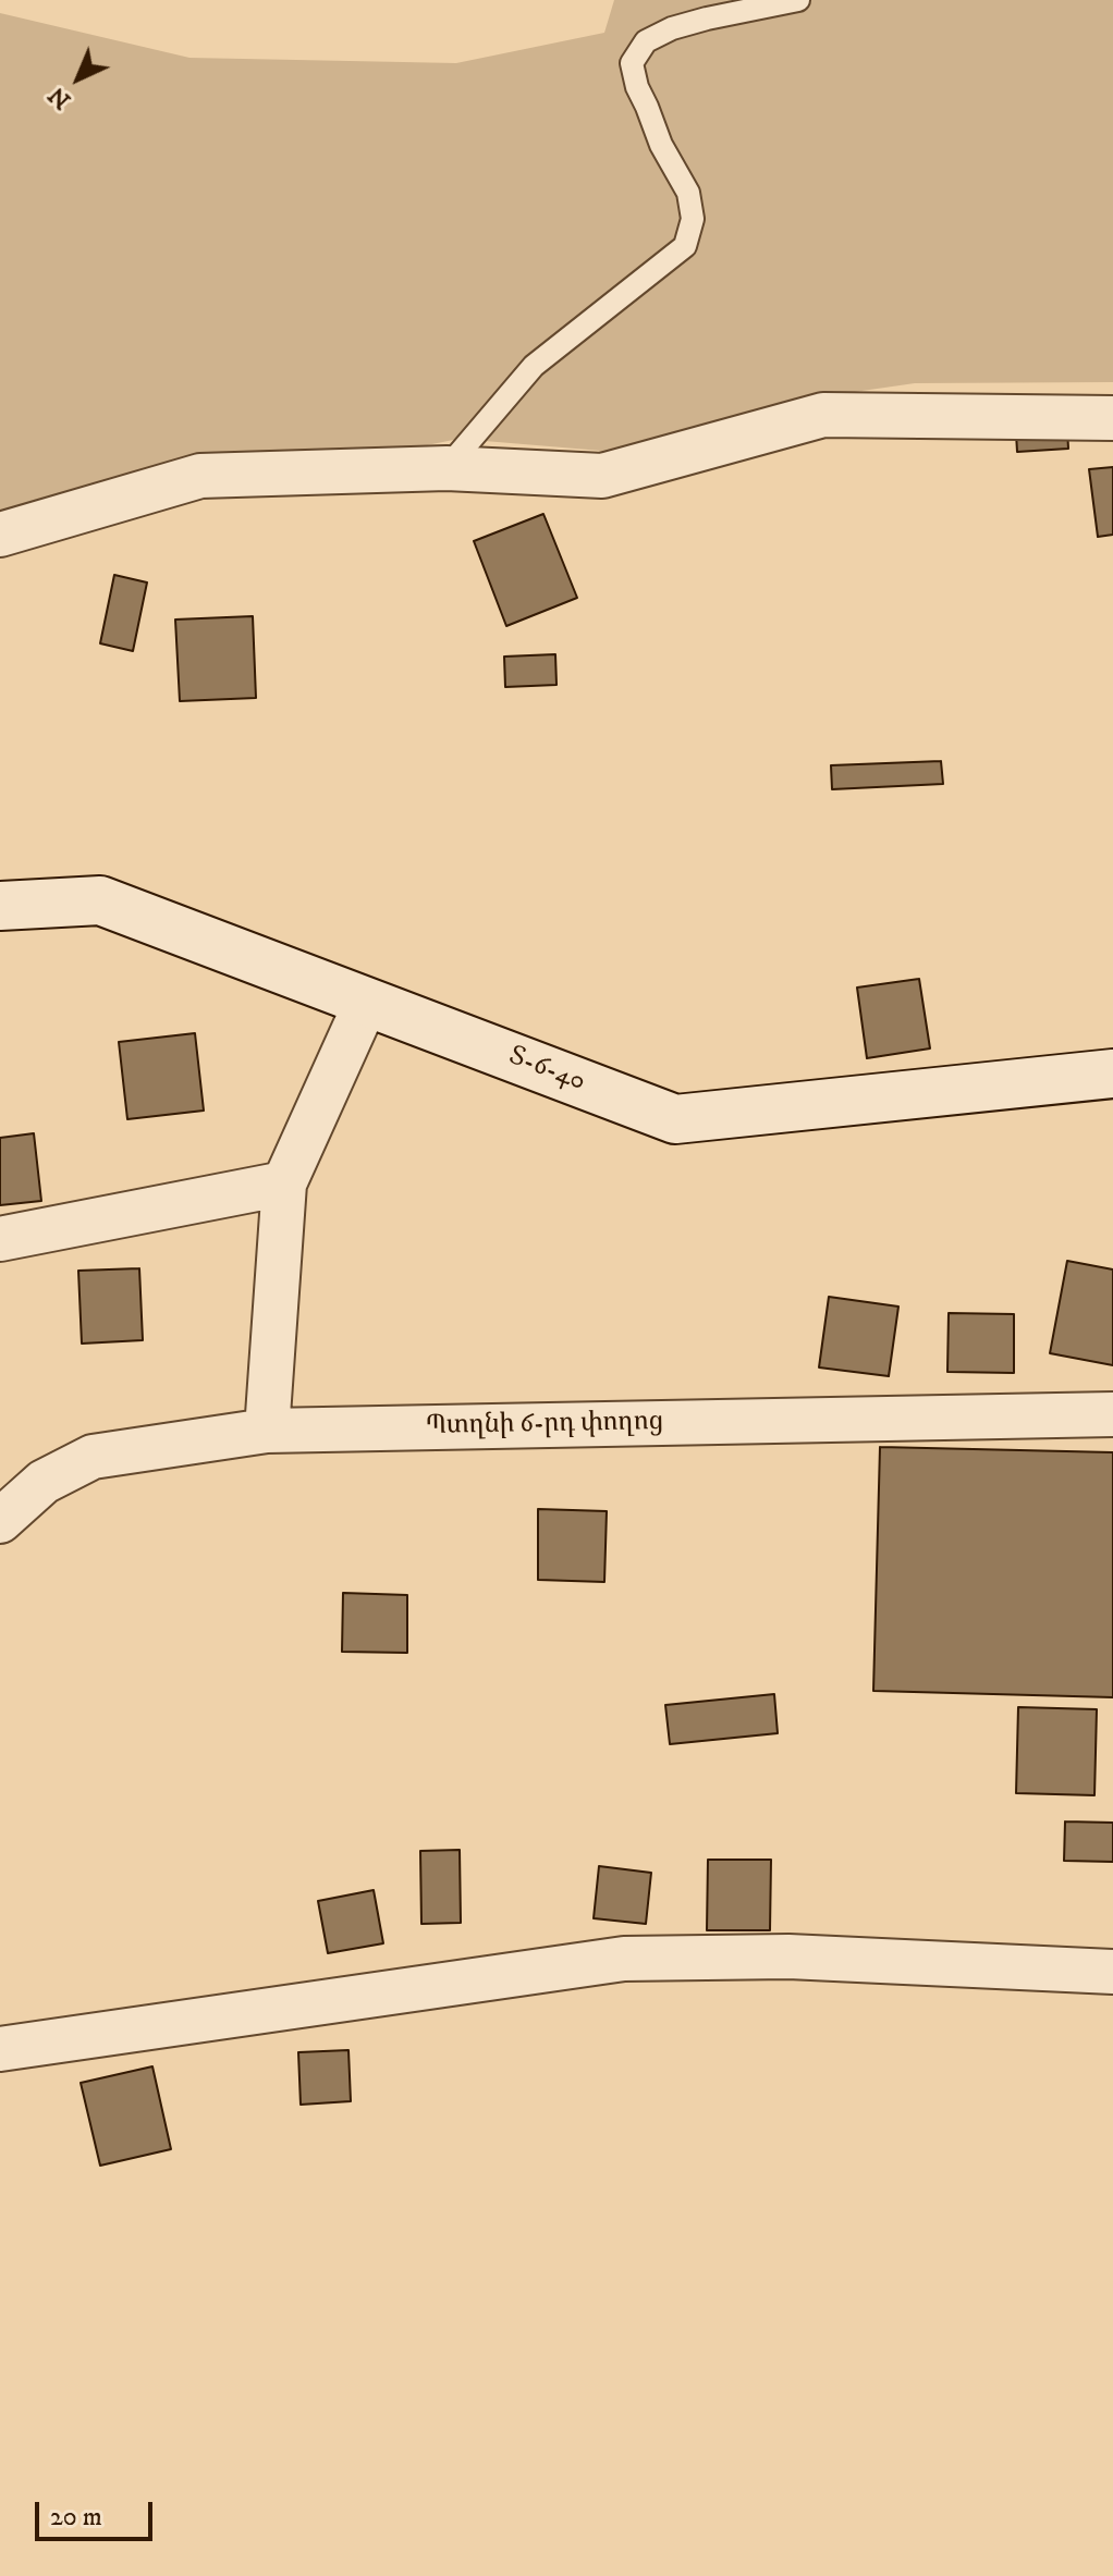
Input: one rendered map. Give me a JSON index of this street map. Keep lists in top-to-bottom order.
{
  "streets": {
    "street": ["Տ-6-40", "Պտղնի 6-րդ փողոց"]
  },
  "scale_bar": "20 m",
  "north": "bottom left"
}
